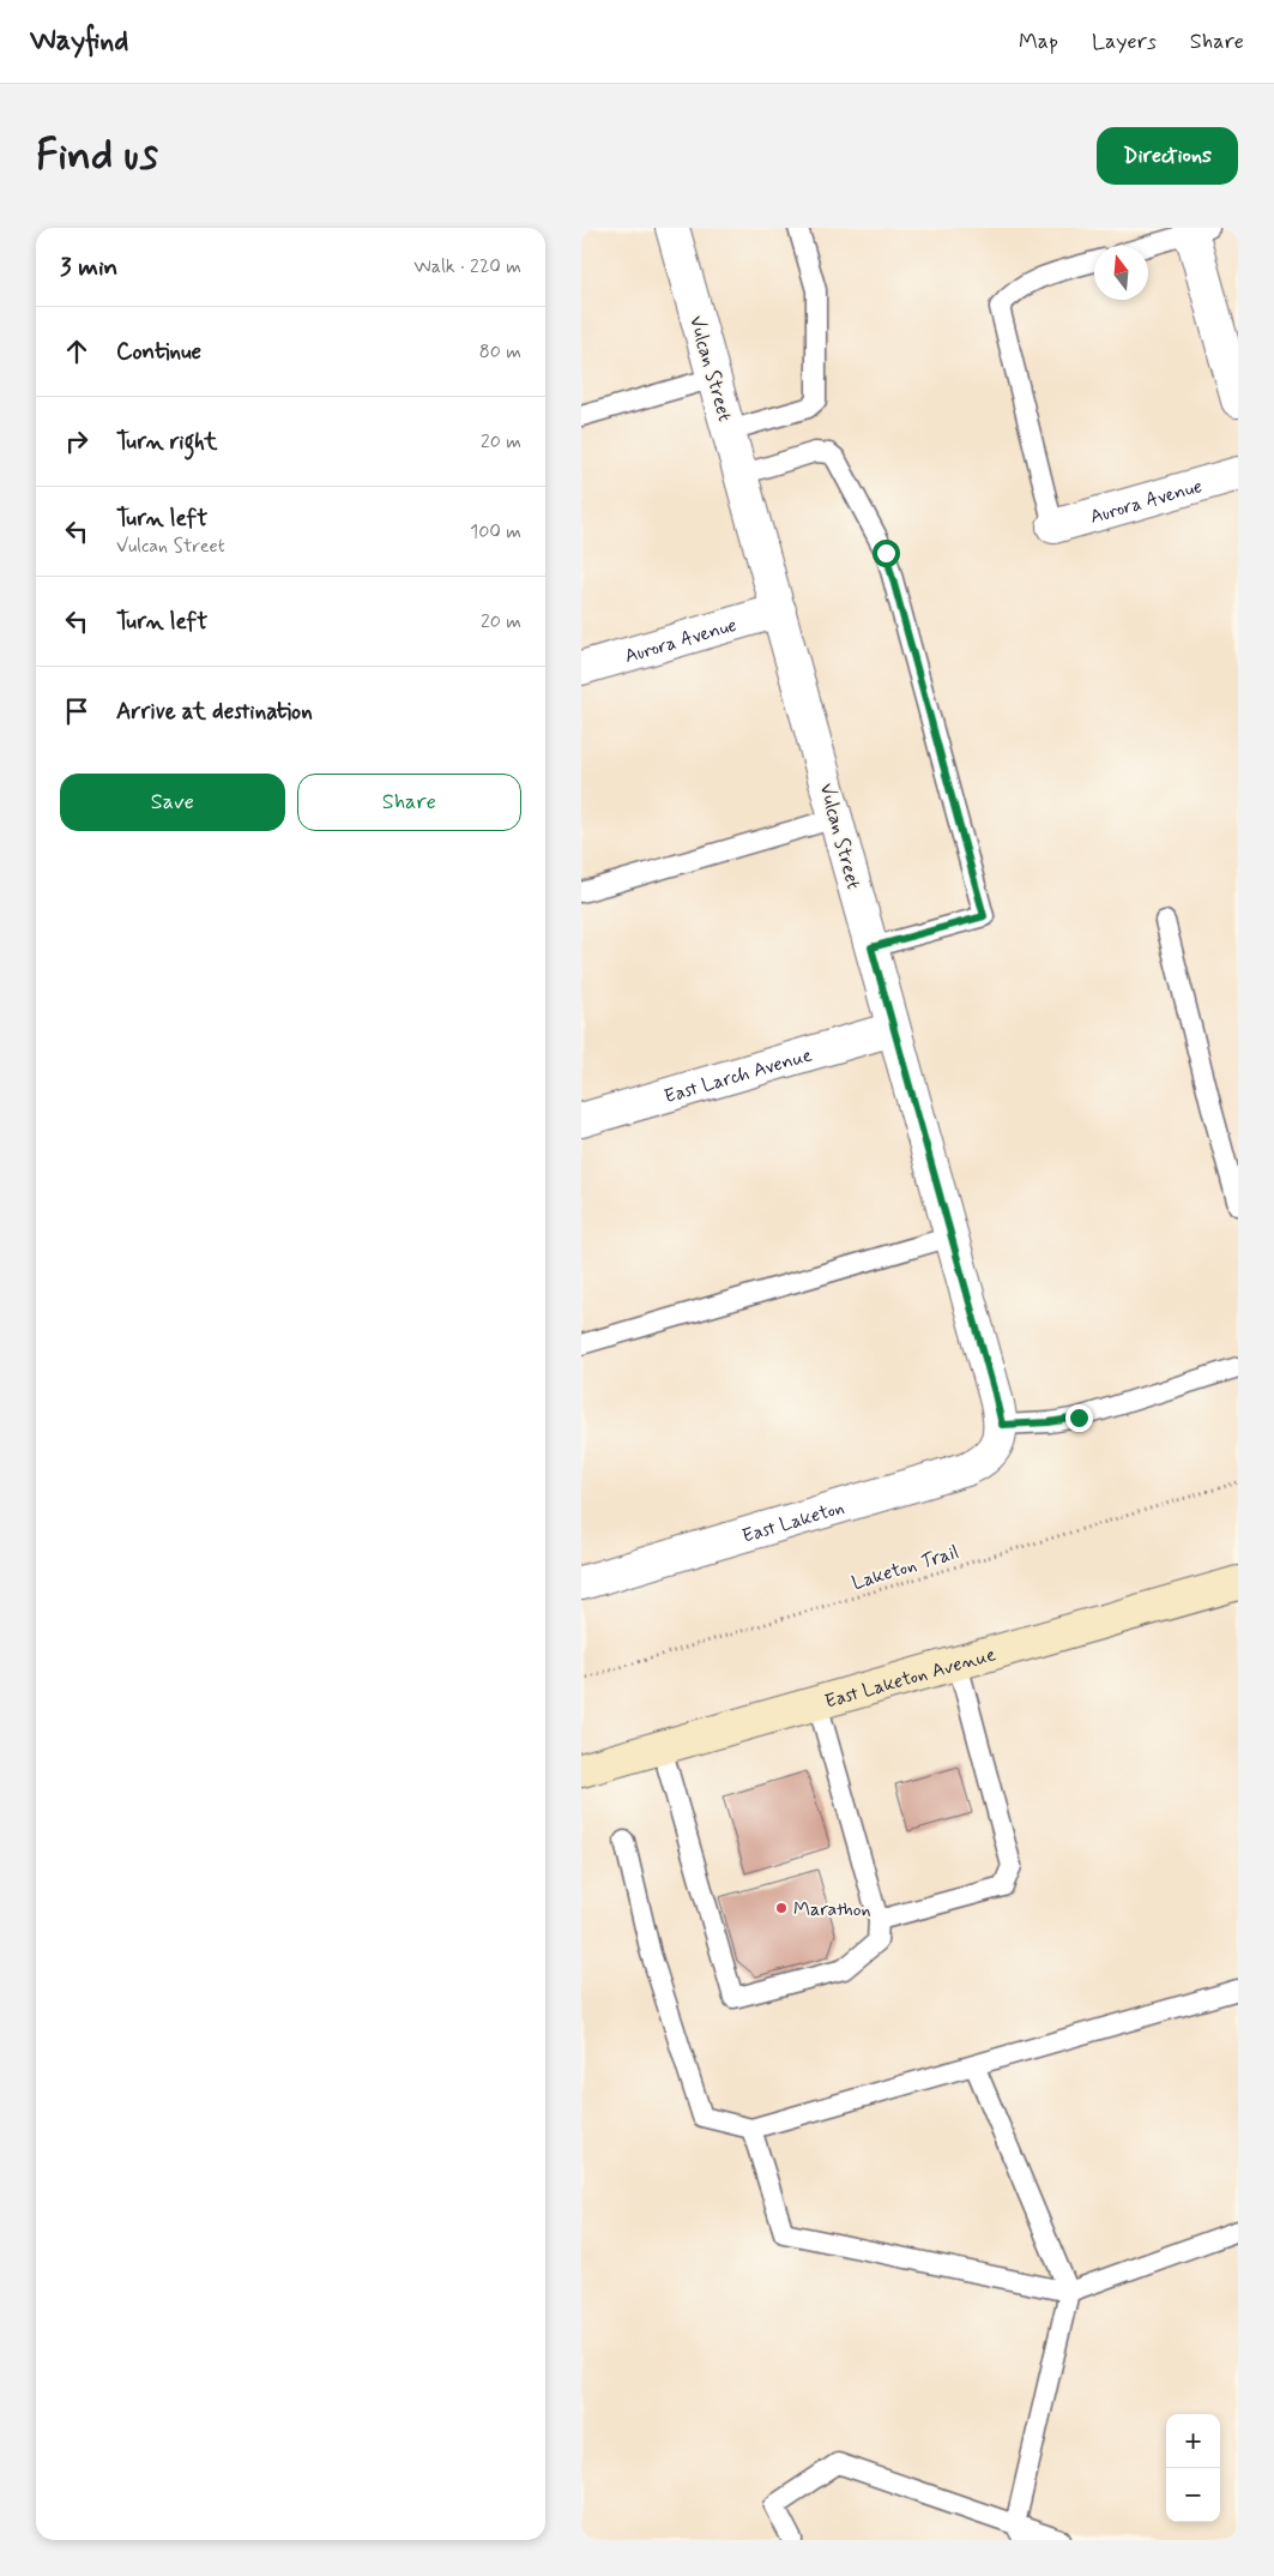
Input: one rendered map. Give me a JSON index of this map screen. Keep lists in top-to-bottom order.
{
  "streets": {
    "main road": ["East Laketon Avenue"],
    "street": [
      "Vulcan Street",
      "Aurora Avenue",
      "East Larch Avenue",
      "East Laketon"
    ],
    "path": ["Laketon Trail"]
  },
  "crossings": [
    ["Vulcan Street", "Aurora Avenue"],
    ["Vulcan Street", "East Larch Avenue"],
    ["Vulcan Street", "East Laketon"]
  ],
  "places": ["Marathon"],
  "north": "top",
  "page": {
    "header": "Wayfind",
    "nav": ["Map", "Layers", "Share"],
    "buttons": [
      "Directions",
      ["Save", "Share"]
    ],
    "title": "Find us",
    "heading": ["3 min", "Walk · 220 m"],
    "list": [
      ["Continue", "80 m"],
      ["Turn right", "20 m"],
      ["Turn left", "Vulcan Street", "100 m"],
      ["Turn left", "20 m"],
      "Arrive at destination"
    ],
    "map_buttons": ["+", "−"]
  }
}
